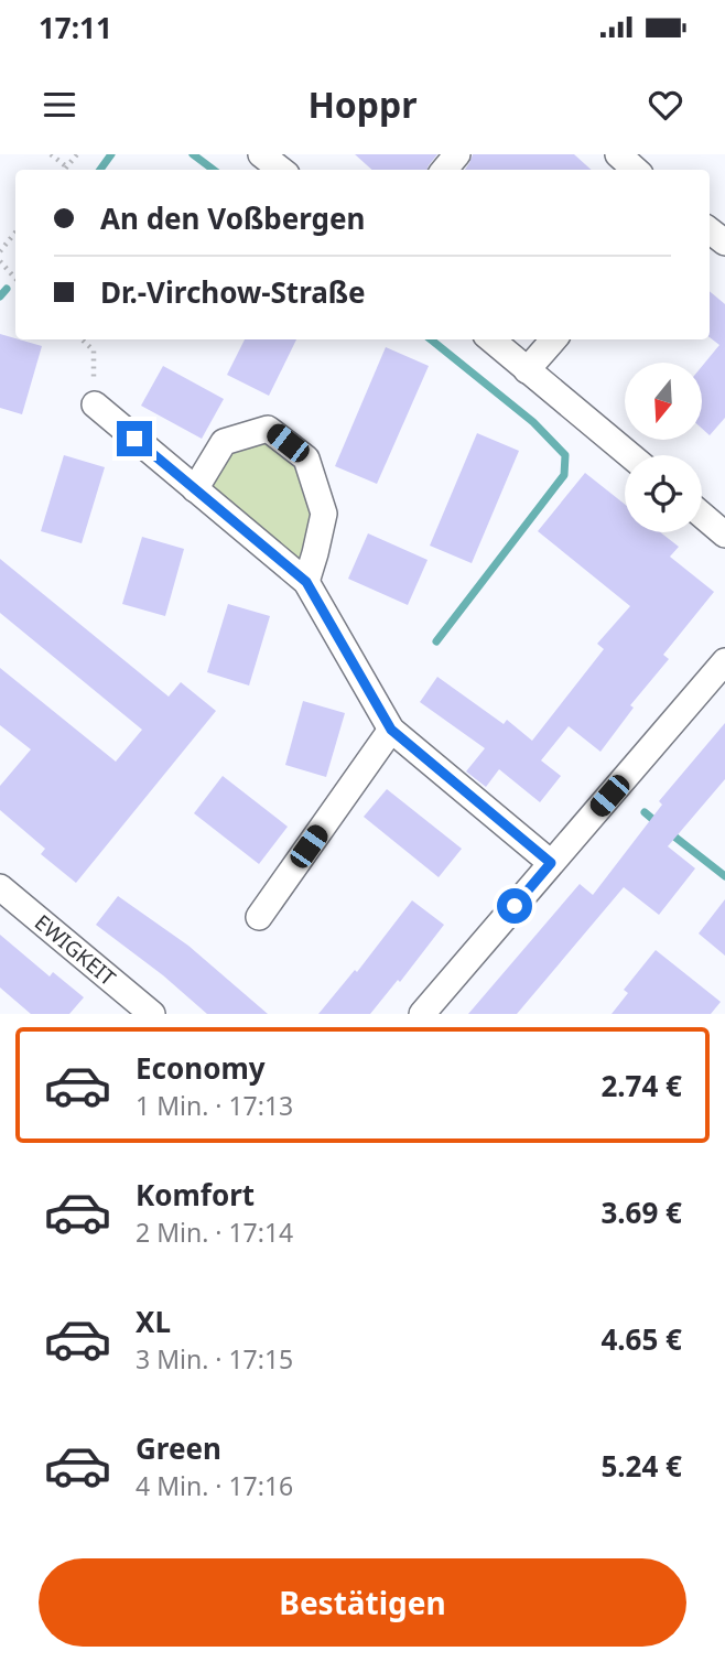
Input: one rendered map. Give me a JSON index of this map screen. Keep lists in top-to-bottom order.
{
  "streets": {
    "street": ["EWIGKEIT"]
  },
  "north": "bottom",
  "page": {
    "status": "17:11",
    "header": "Hoppr",
    "banner": ["An den Voßbergen", "Dr.-Virchow-Straße"],
    "list": [
      {
        "name": "Economy",
        "note": "1 Min. · 17:13",
        "value": "2.74 €"
      },
      {
        "name": "Komfort",
        "note": "2 Min. · 17:14",
        "value": "3.69 €"
      },
      {
        "name": "XL",
        "note": "3 Min. · 17:15",
        "value": "4.65 €"
      },
      {
        "name": "Green",
        "note": "4 Min. · 17:16",
        "value": "5.24 €"
      }
    ],
    "buttons": "Bestätigen"
  }
}
